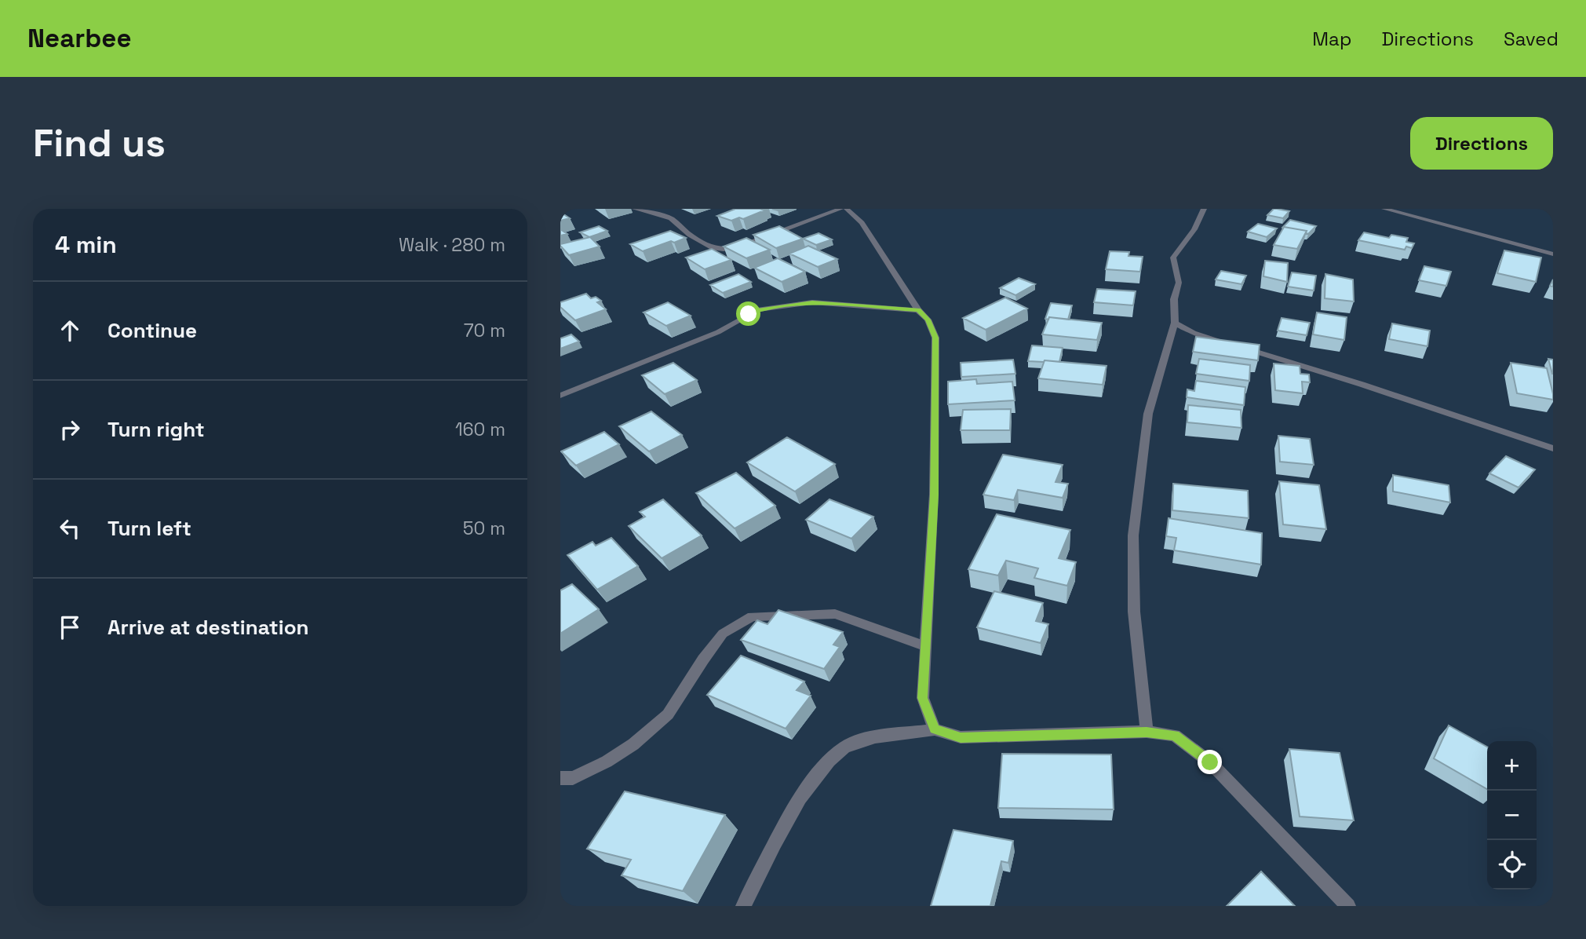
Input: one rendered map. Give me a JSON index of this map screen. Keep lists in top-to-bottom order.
{
  "page": {
    "header": "Nearbee",
    "nav": ["Map", "Directions", "Saved"],
    "buttons": "Directions",
    "title": "Find us",
    "heading": ["4 min", "Walk · 280 m"],
    "list": [
      ["Continue", "70 m"],
      ["Turn right", "160 m"],
      ["Turn left", "50 m"],
      "Arrive at destination"
    ],
    "map_buttons": ["+", "−"]
  }
}
